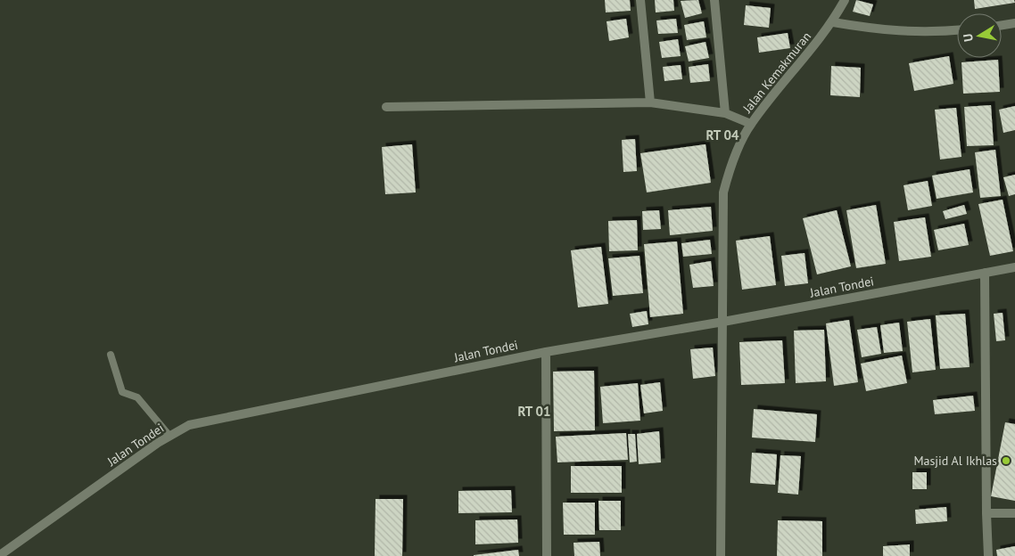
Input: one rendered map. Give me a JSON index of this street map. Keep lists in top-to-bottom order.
{
  "streets": {
    "street": ["Jalan Kemakmuran", "Jalan Tondei"]
  },
  "crossings": [
    ["Jalan Kemakmuran", "Jalan Tondei"]
  ],
  "districts": ["RT 04", "RT 01"],
  "places": ["Masjid Al Ikhlas"],
  "north": "left"
}
